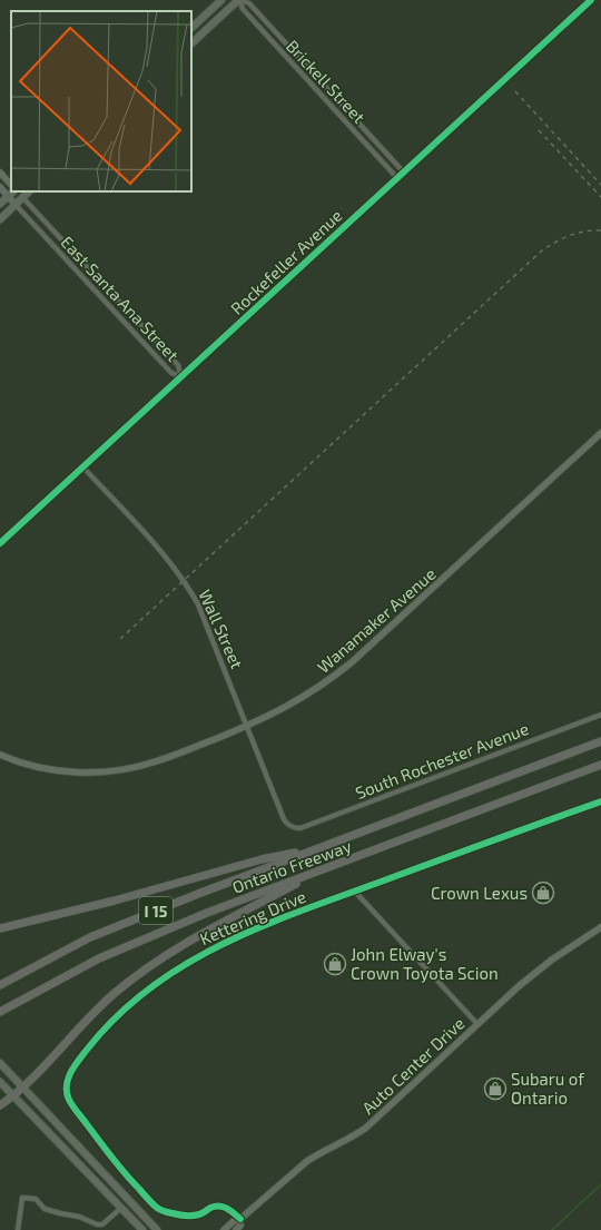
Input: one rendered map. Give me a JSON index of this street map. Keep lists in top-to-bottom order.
{
  "streets": {
    "highway": ["Ontario Freeway", "I 15"],
    "street": [
      "Brickell Street",
      "Rockefeller Avenue",
      "East Santa Ana Street",
      "Wanamaker Avenue",
      "Wall Street",
      "South Rochester Avenue",
      "Kettering Drive",
      "Auto Center Drive"
    ]
  },
  "crossings": [
    ["Brickell Street", "Rockefeller Avenue"],
    ["Rockefeller Avenue", "East Santa Ana Street"],
    ["Rockefeller Avenue", "Wall Street"],
    ["Wanamaker Avenue", "Wall Street"],
    ["Wall Street", "South Rochester Avenue"],
    ["Kettering Drive", "Auto Center Drive"]
  ],
  "places": {
    "shop": ["Crown Lexus", "John Elway's Crown Toyota Scion", "Subaru of Ontario"]
  }
}
